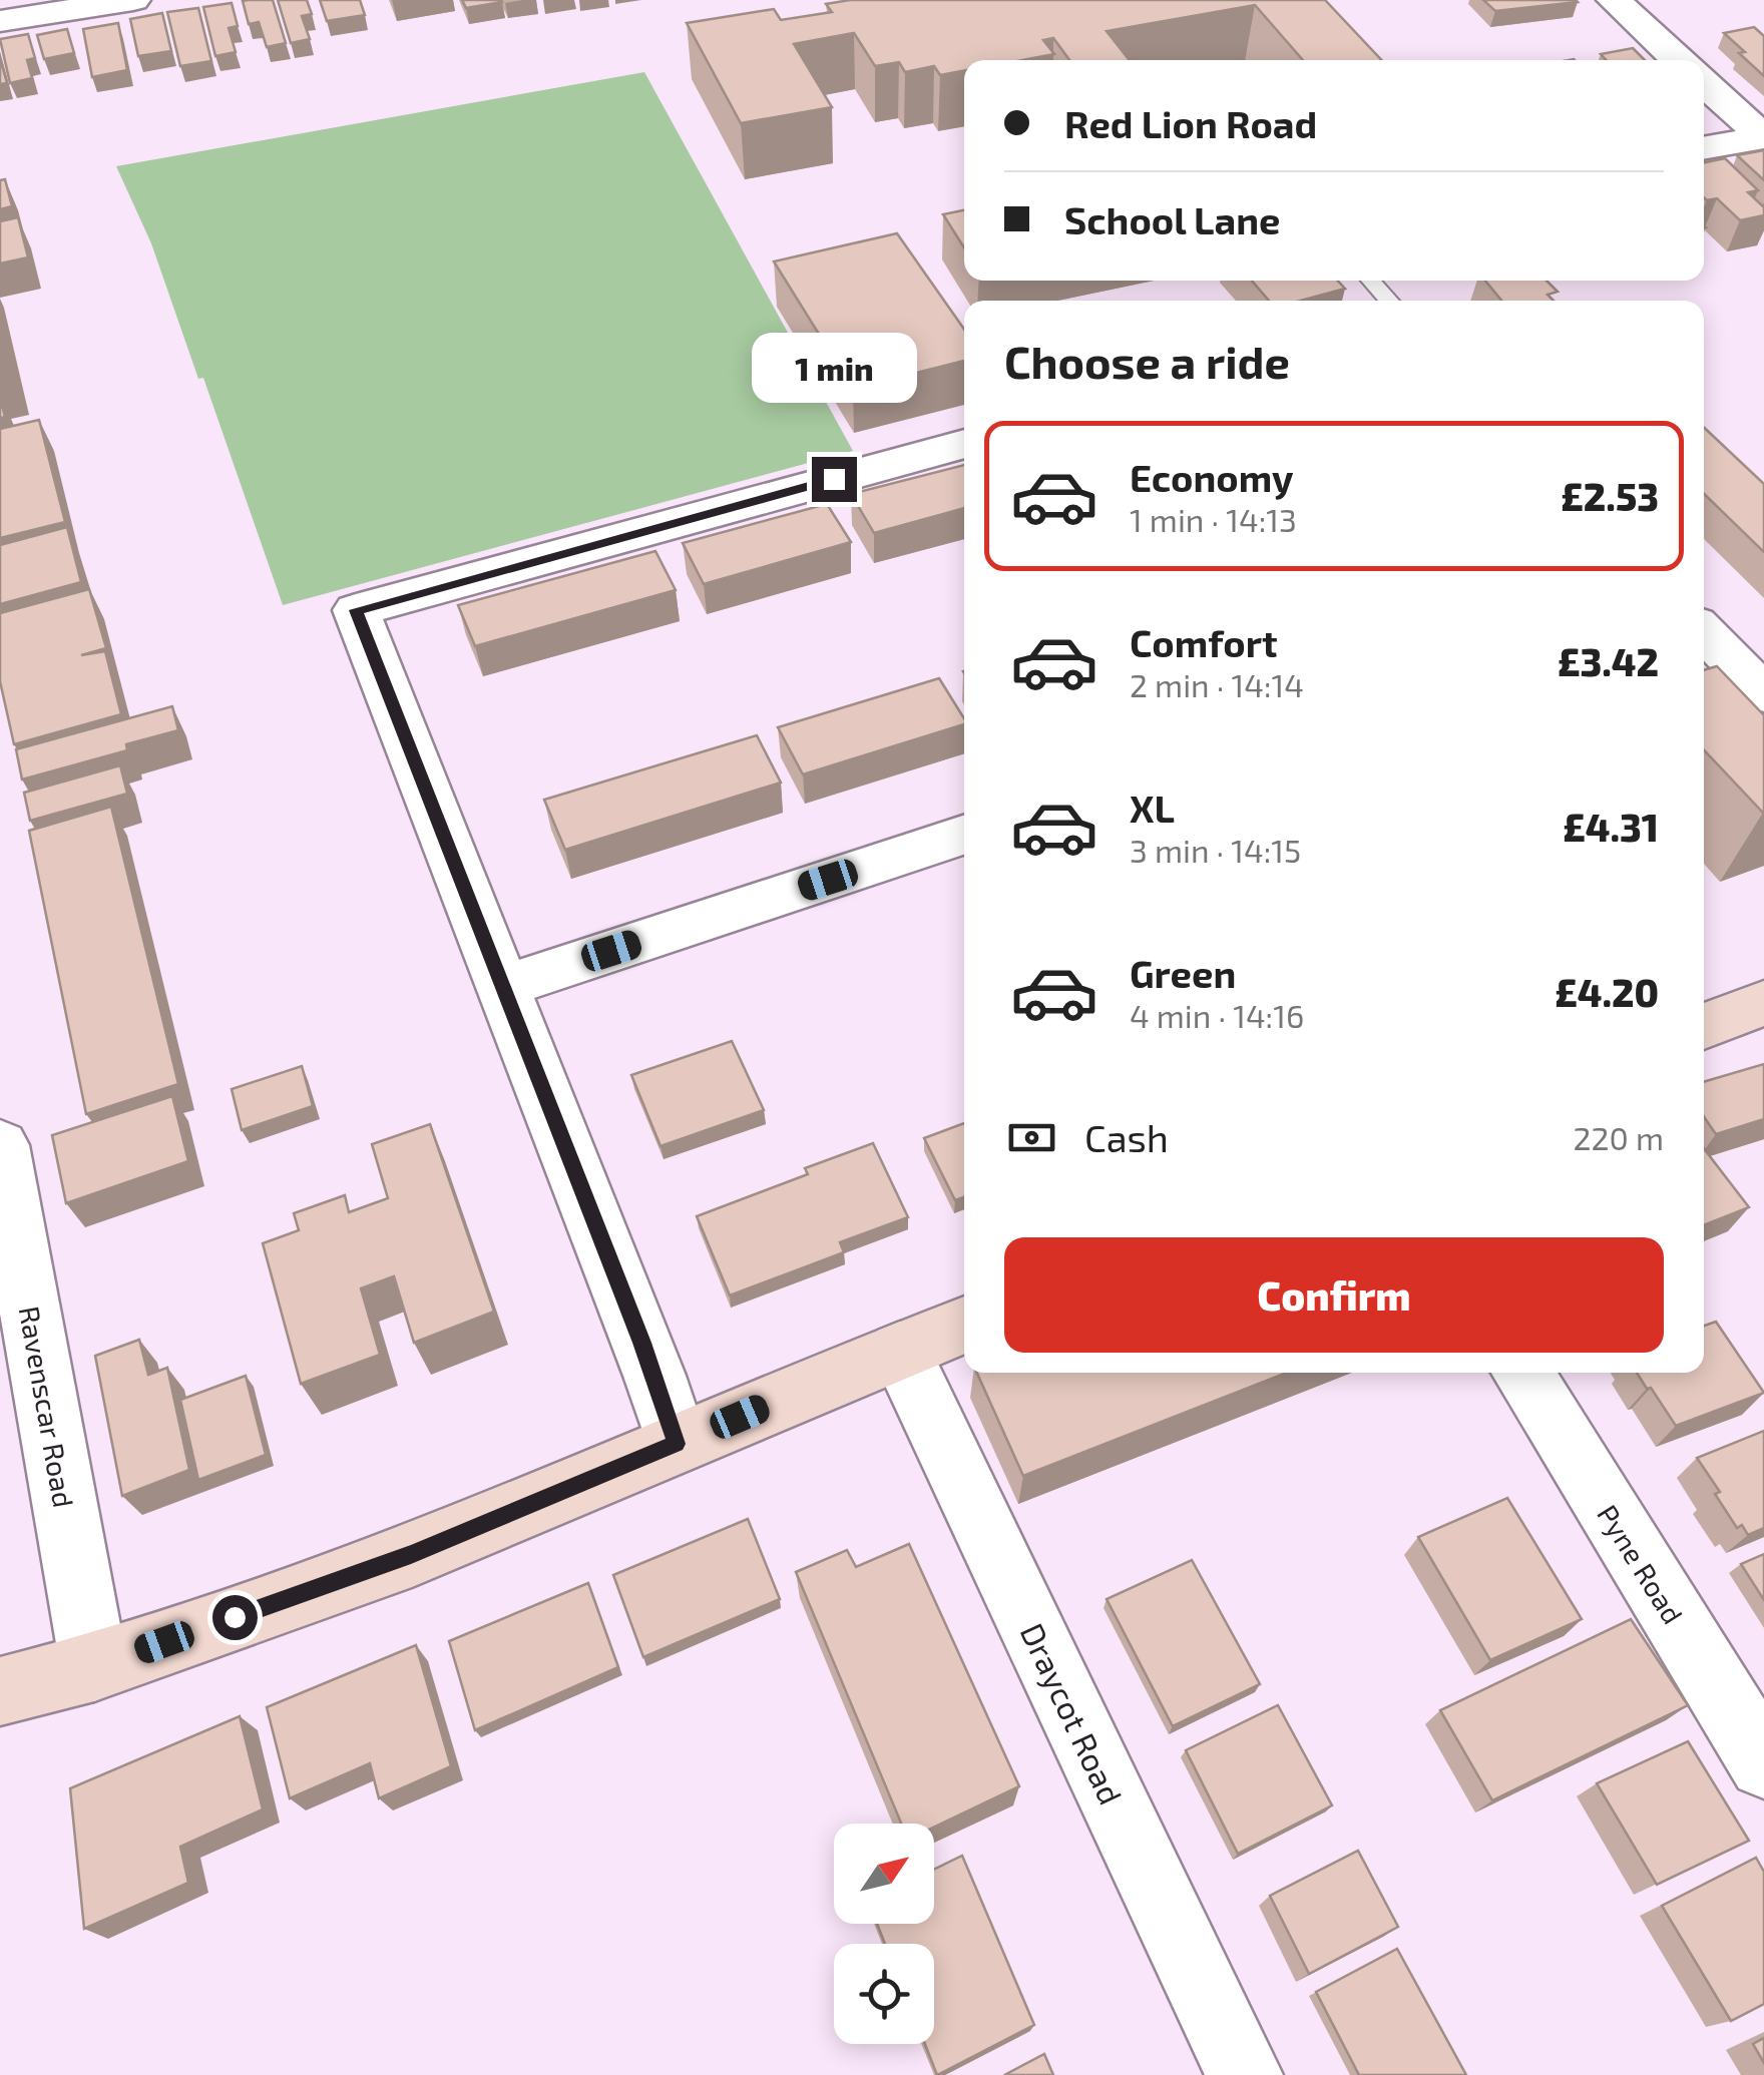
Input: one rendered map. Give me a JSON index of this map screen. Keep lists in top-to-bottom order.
{
  "streets": {
    "street": ["Ravenscar Road", "Pyne Road", "Draycot Road"]
  },
  "north": "top right",
  "page": {
    "banner": ["Red Lion Road", "School Lane"],
    "heading": "Choose a ride",
    "bubble": "1 min",
    "list": [
      {
        "name": "Economy",
        "note": "1 min · 14:13",
        "value": "£2.53"
      },
      {
        "name": "Comfort",
        "note": "2 min · 14:14",
        "value": "£3.42"
      },
      {
        "name": "XL",
        "note": "3 min · 14:15",
        "value": "£4.31"
      },
      {
        "name": "Green",
        "note": "4 min · 14:16",
        "value": "£4.20"
      }
    ],
    "pay": ["Cash", "220 m"],
    "buttons": "Confirm"
  }
}
